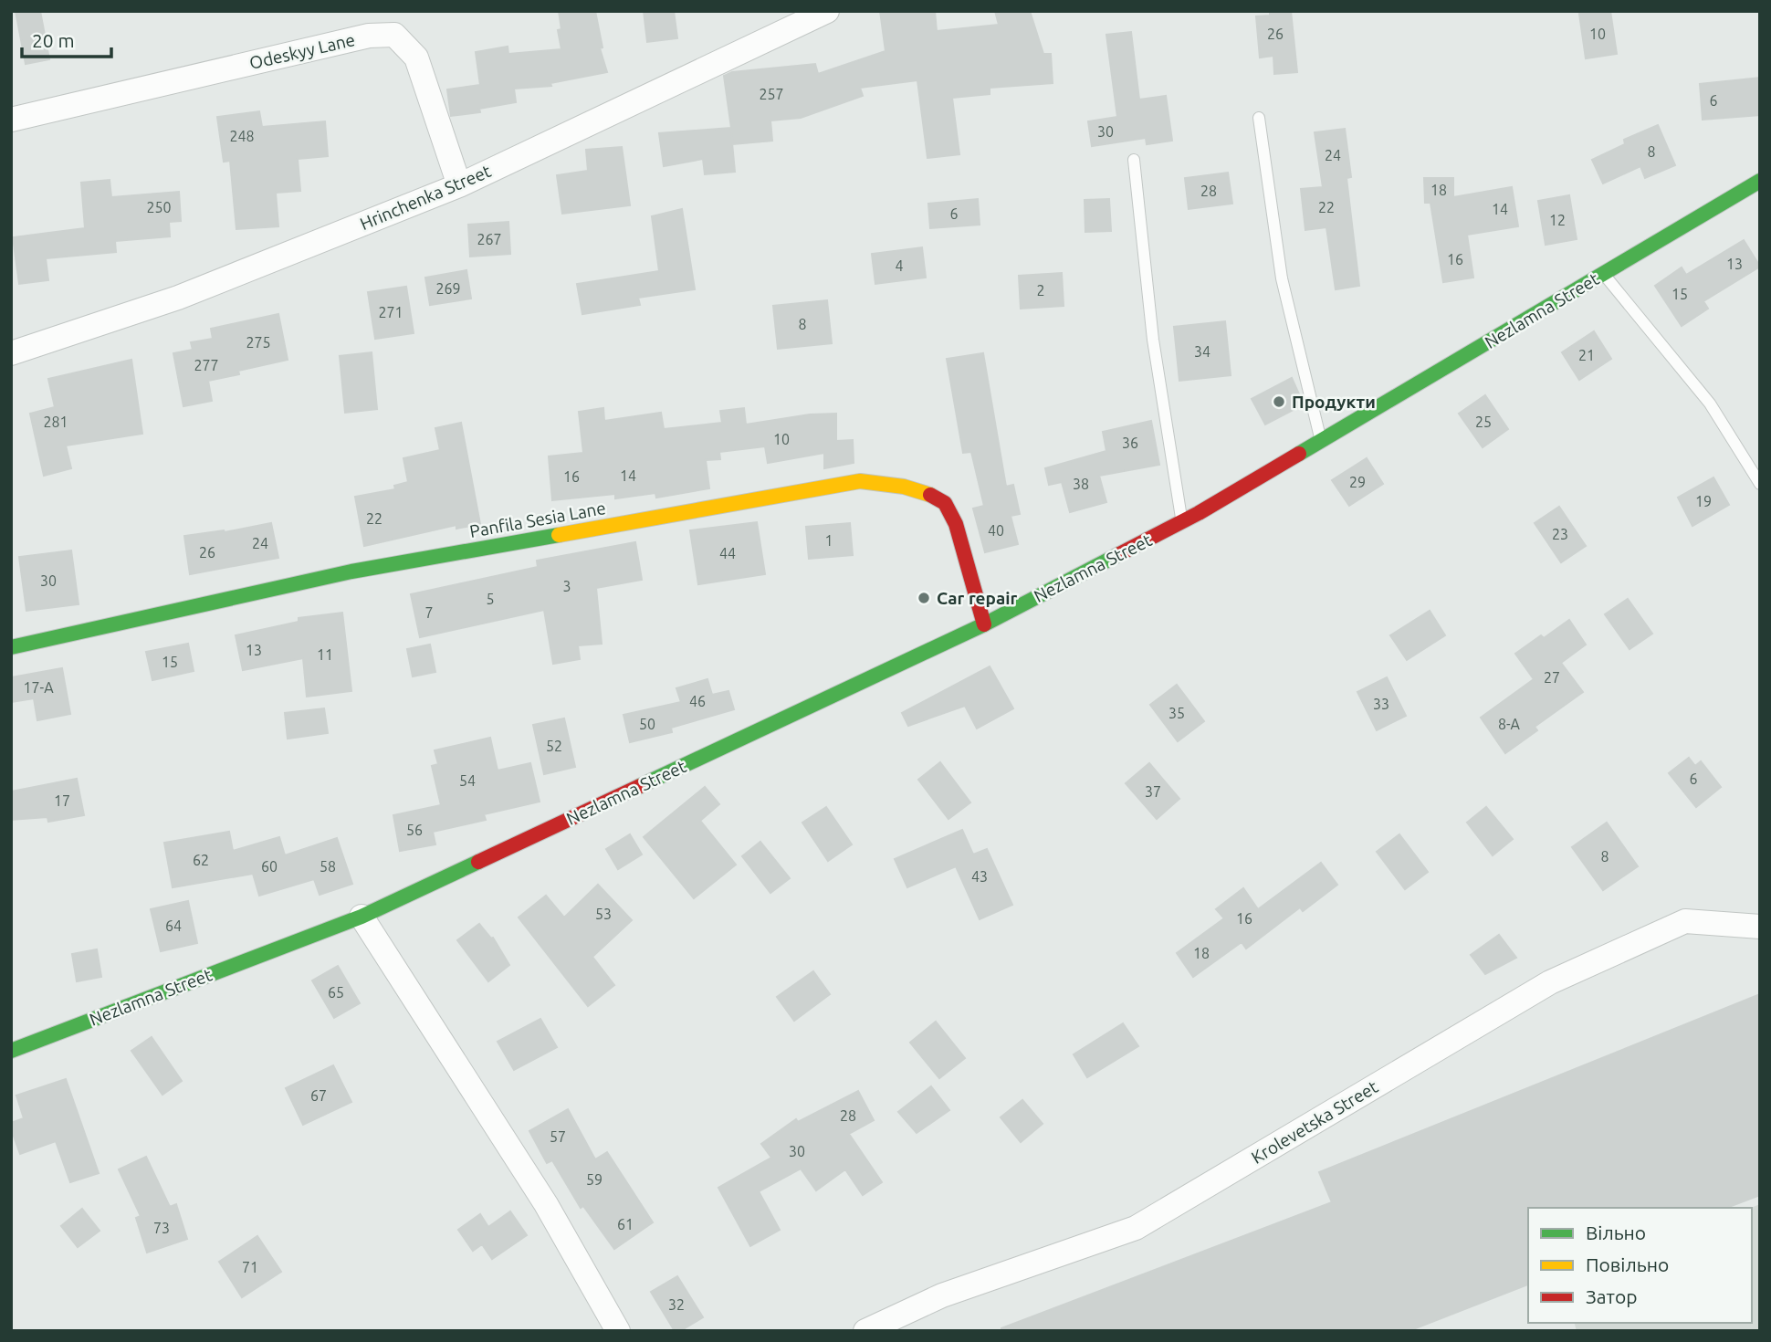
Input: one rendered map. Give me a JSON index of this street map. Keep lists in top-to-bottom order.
{
  "streets": {
    "street": [
      "Odeskyy Lane",
      "Hrinchenka Street",
      "Nezlamna Street",
      "Panfila Sesia Lane",
      "Krolevetska Street"
    ]
  },
  "crossings": [
    ["Odeskyy Lane", "Hrinchenka Street"],
    ["Nezlamna Street", "Panfila Sesia Lane"]
  ],
  "places": ["Продукти", "Car repair"],
  "house_numbers": [
    "26",
    "10",
    "257",
    "6",
    "30",
    "248",
    "8",
    "24",
    "18",
    "28",
    "250",
    "22",
    "14",
    "6",
    "12",
    "267",
    "16",
    "13",
    "4",
    "269",
    "2",
    "15",
    "271",
    "8",
    "275",
    "34",
    "21",
    "277",
    "281",
    "25",
    "10",
    "36",
    "14",
    "16",
    "29",
    "38",
    "19",
    "22",
    "40",
    "23",
    "1",
    "24",
    "26",
    "44",
    "30",
    "3",
    "5",
    "7",
    "13",
    "11",
    "15",
    "27",
    "17-А",
    "46",
    "33",
    "35",
    "50",
    "8-А",
    "52",
    "6",
    "54",
    "37",
    "17",
    "56",
    "8",
    "62",
    "60",
    "58",
    "43",
    "53",
    "16",
    "64",
    "18",
    "65",
    "67",
    "28",
    "57",
    "30",
    "59",
    "61",
    "73",
    "71",
    "32"
  ],
  "legend": ["Вільно", "Повільно", "Затор"],
  "scale_bar": "20 m"
}
